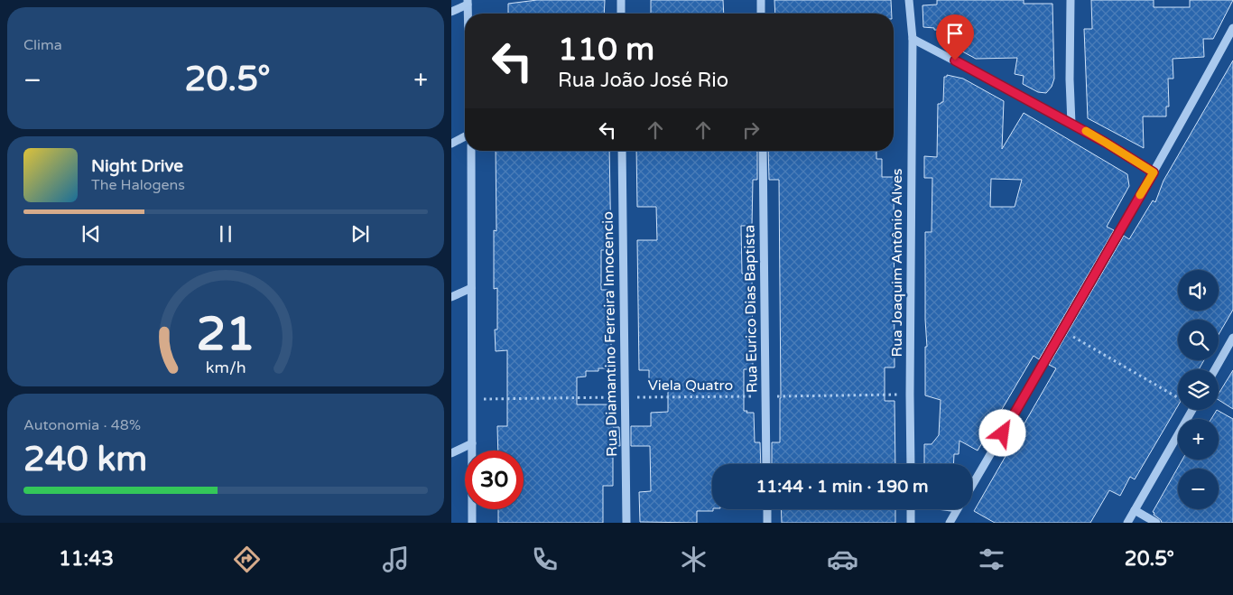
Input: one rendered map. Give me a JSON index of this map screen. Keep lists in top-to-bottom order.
{
  "streets": {
    "street": ["Rua Joaquim Antônio Alves", "Rua Eurico Dias Baptista", "Rua Diamantino Ferreira Innocencio"],
    "path": ["Viela Quatro"]
  },
  "crossings": [
    ["Rua Joaquim Antônio Alves", "Viela Quatro"],
    ["Rua Eurico Dias Baptista", "Viela Quatro"],
    ["Rua Diamantino Ferreira Innocencio", "Viela Quatro"]
  ],
  "page": {
    "tile": [
      "Clima",
      ["Autonomia · 48%", "240 km"]
    ],
    "turn": ["110 m", "Rua João José Rio"],
    "heat": ["−", "20.5°", "+"],
    "song": ["Night Drive", "The Halogens"],
    "map_buttons": ["+", "−"],
    "limit": "30",
    "trip": "11:44 · 1 min · 190 m",
    "tabs": ["11:43", "20.5°"],
    "gauge": ["21", "km/h"]
  }
}
